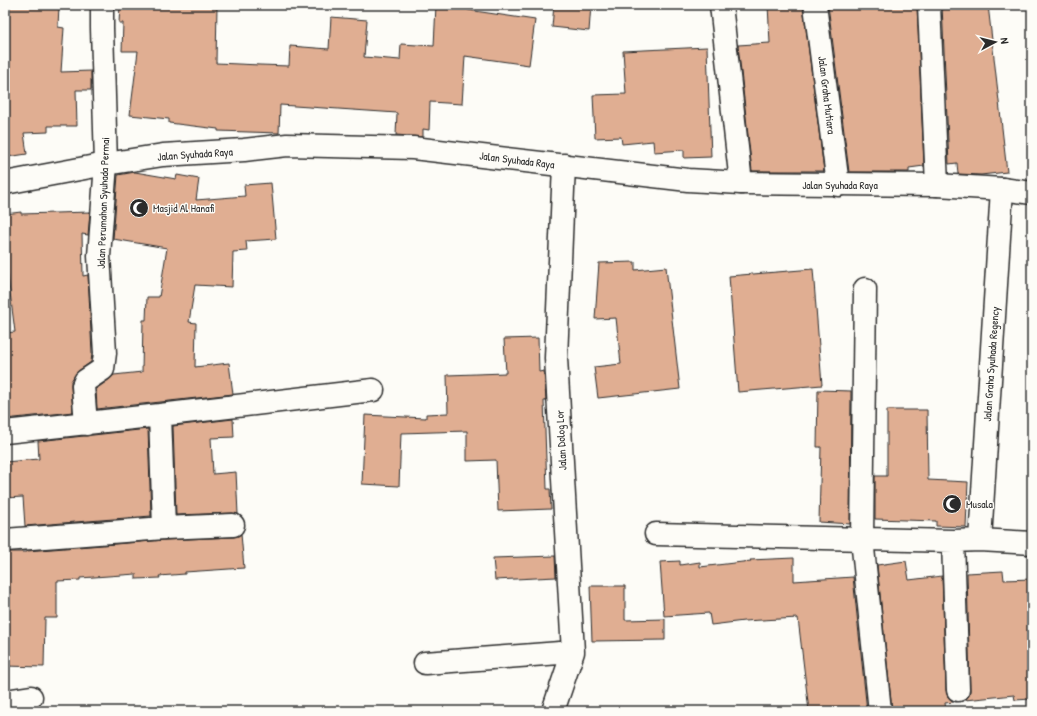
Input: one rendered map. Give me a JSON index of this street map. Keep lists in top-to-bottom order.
{
  "streets": {
    "street": [
      "Jalan Graha Mutiara",
      "Jalan Syuhada Raya",
      "Jalan Perumahan Syuhada Permai",
      "Jalan Graha Syuhada Regency",
      "Jalan Dolog Lor"
    ]
  },
  "crossings": [
    ["Jalan Graha Mutiara", "Jalan Syuhada Raya"],
    ["Jalan Syuhada Raya", "Jalan Perumahan Syuhada Permai"],
    ["Jalan Syuhada Raya", "Jalan Graha Syuhada Regency"],
    ["Jalan Syuhada Raya", "Jalan Dolog Lor"]
  ],
  "places": {
    "mosque": ["Masjid Al Hanafi", "Musala"]
  },
  "north": "right"
}
